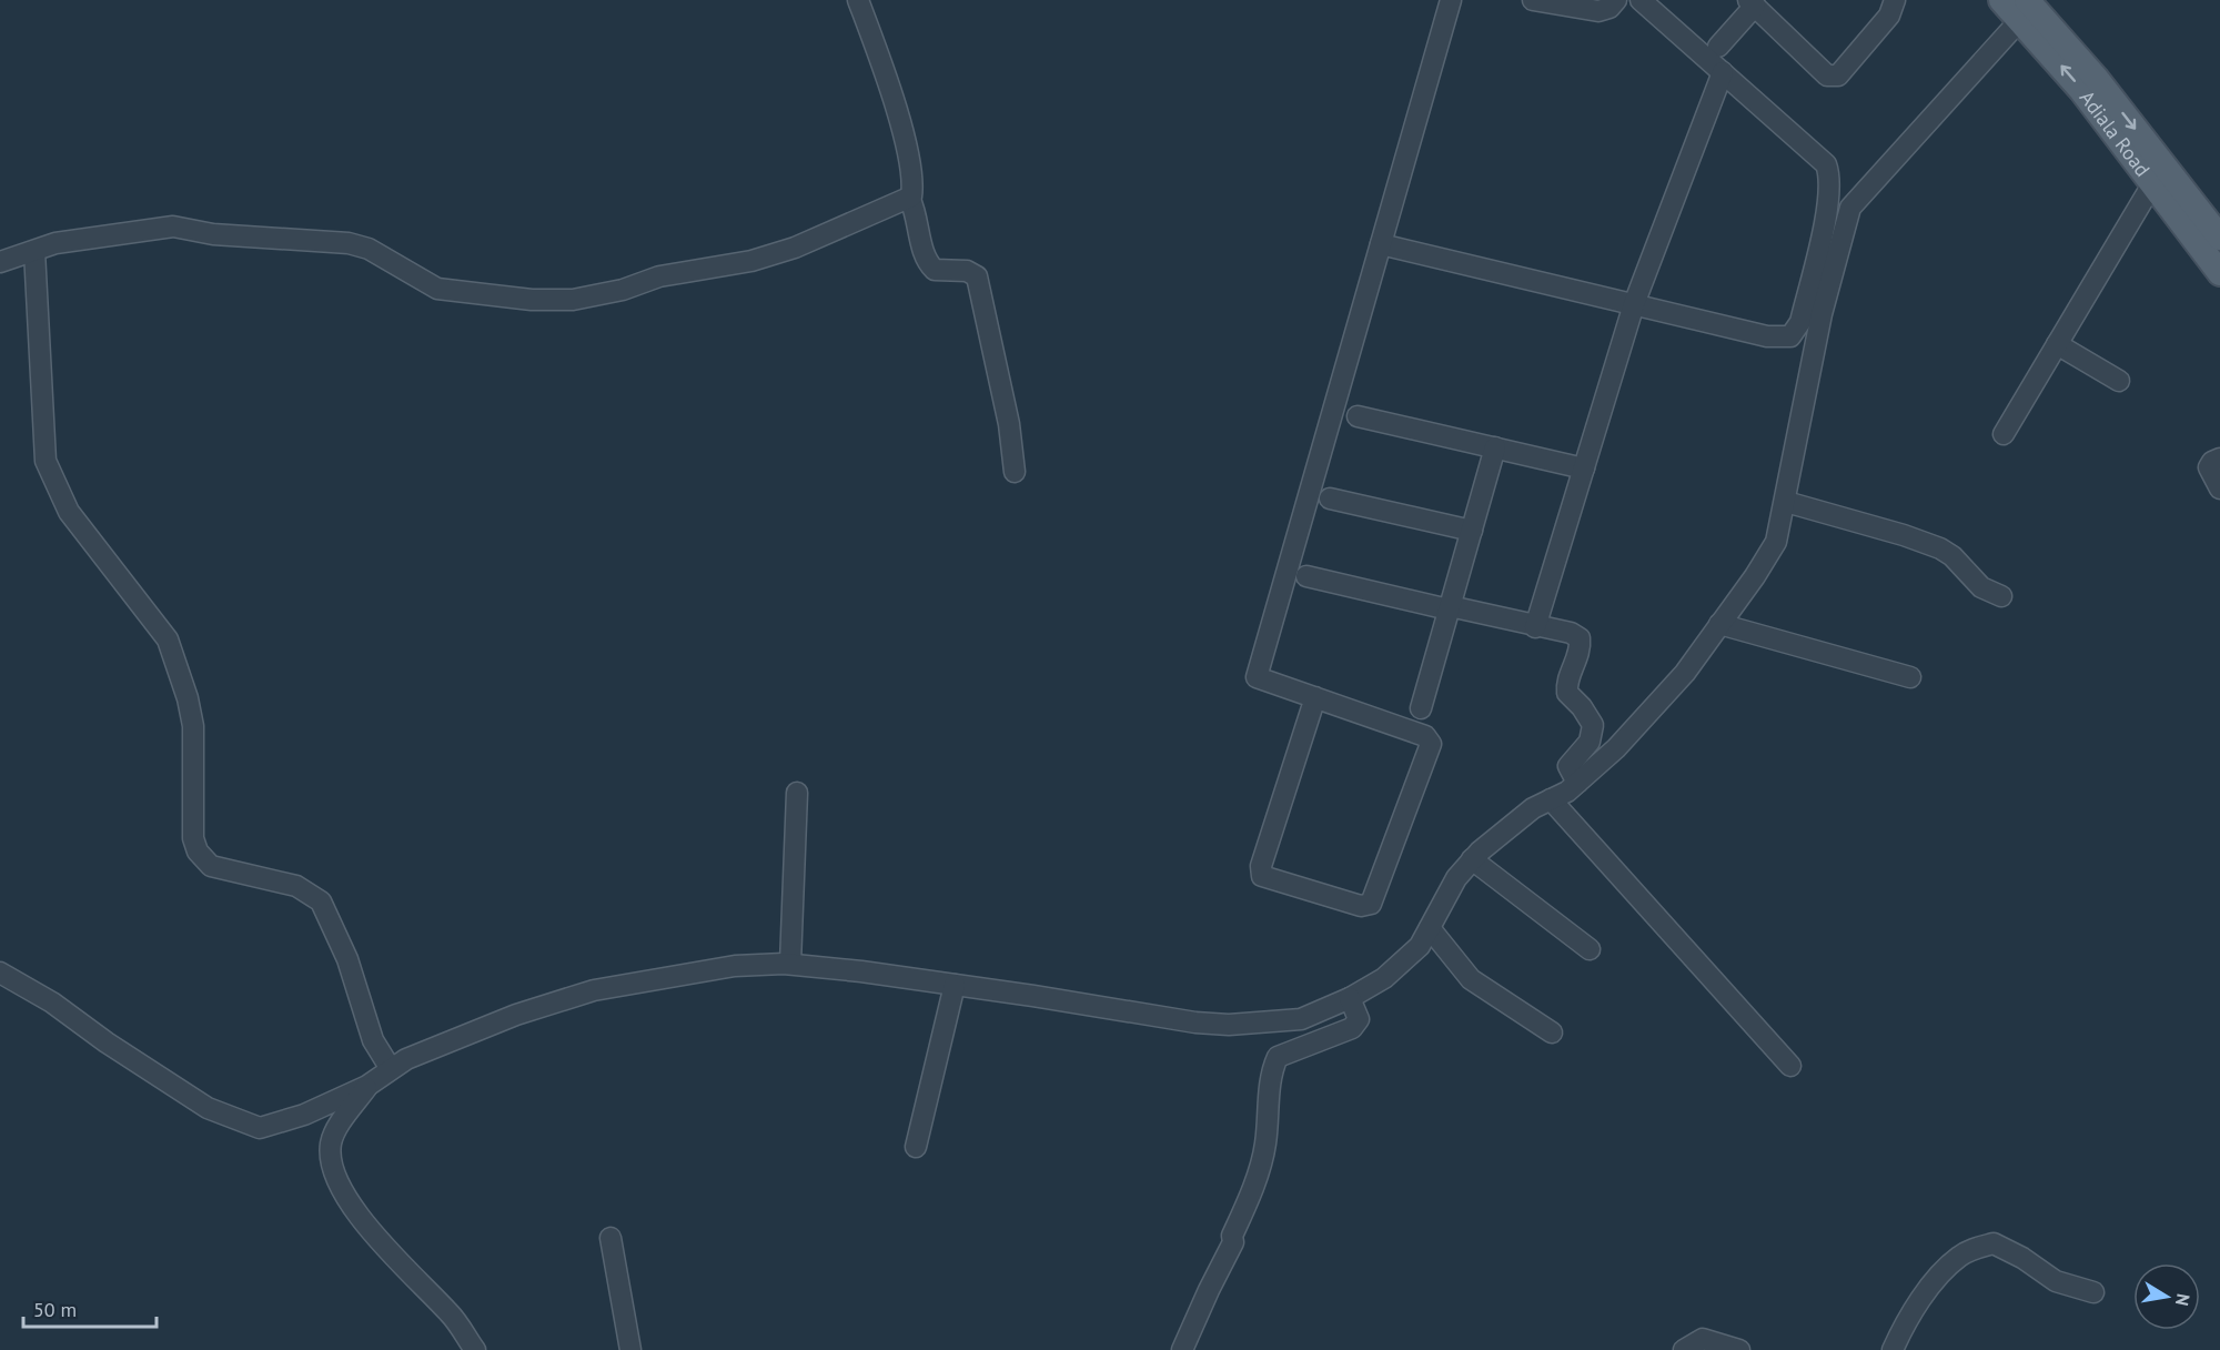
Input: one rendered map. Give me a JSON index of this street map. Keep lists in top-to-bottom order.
{
  "streets": {
    "main road": ["Adiala Road"]
  },
  "scale_bar": "50 m",
  "north": "right"
}
